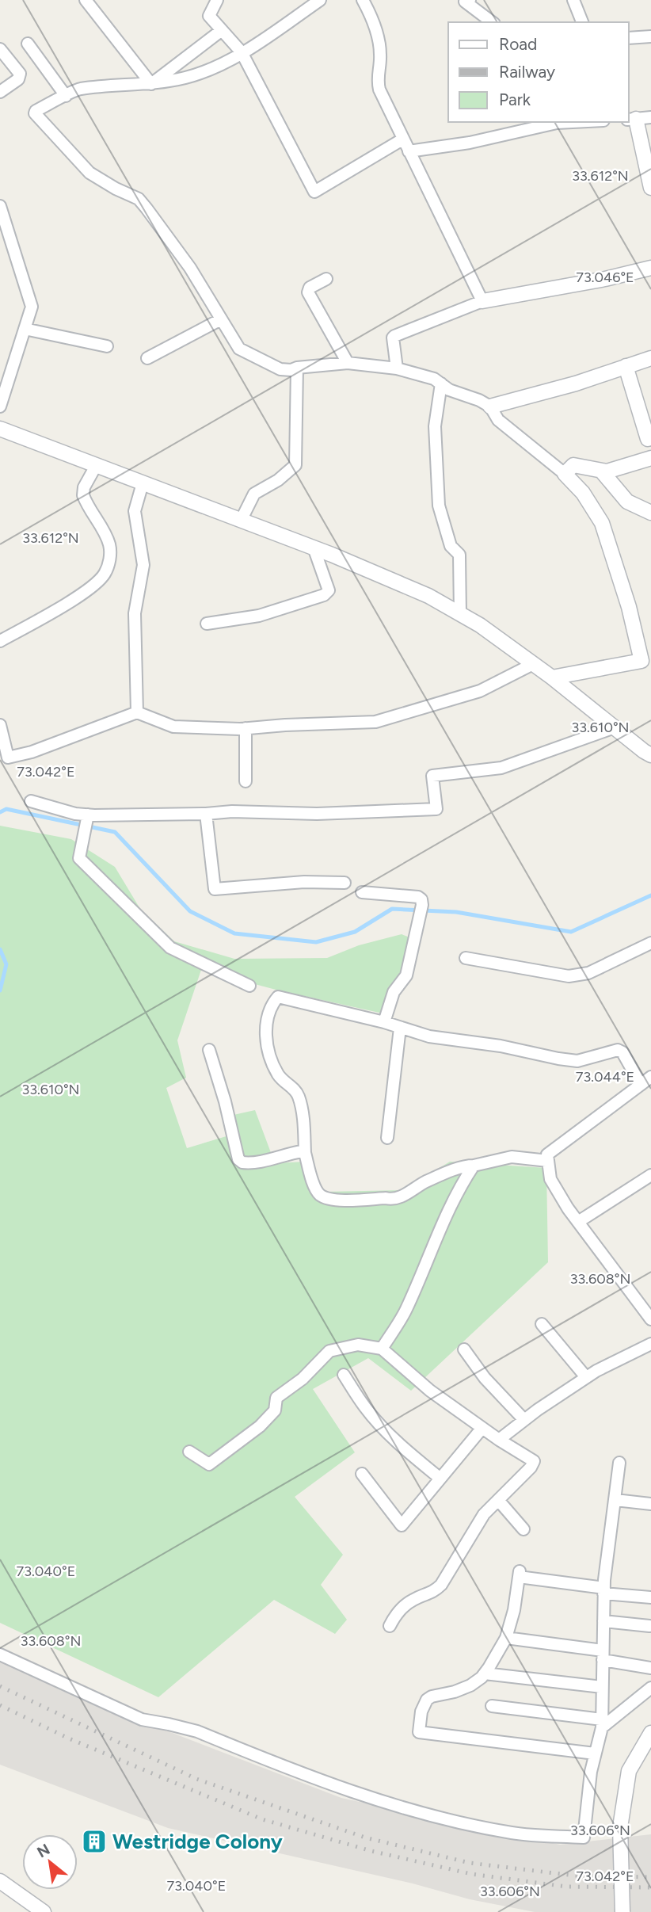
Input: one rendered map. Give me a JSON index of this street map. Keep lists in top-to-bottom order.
{
  "places": {
    "building": ["Westridge Colony"]
  },
  "legend": ["Road", "Railway", "Park"],
  "north": "top left",
  "coordinates": [
    "33.612°N",
    "73.046°E",
    "33.610°N",
    "73.042°E",
    "73.044°E",
    "33.608°N",
    "73.040°E",
    "33.606°N"
  ]
}
